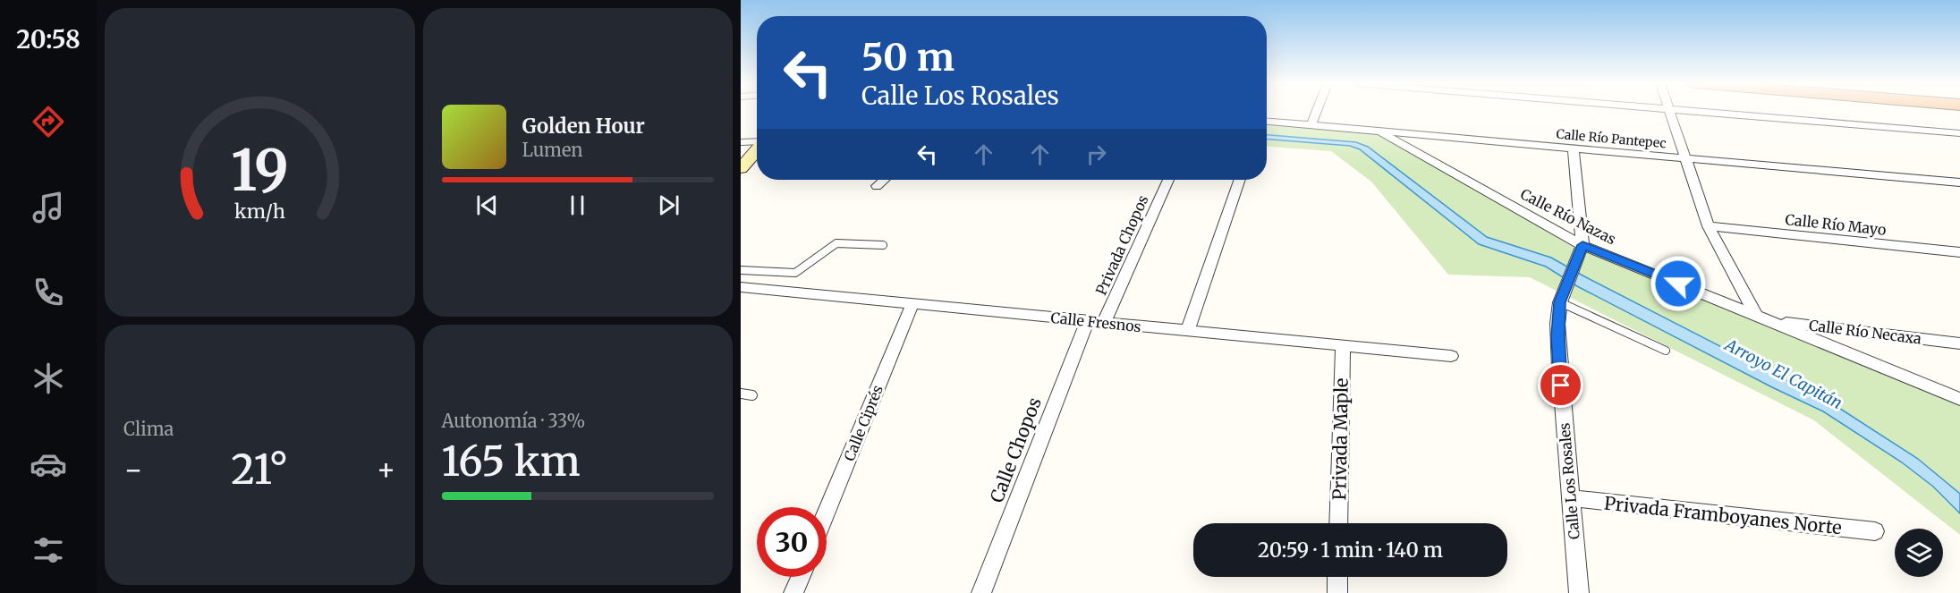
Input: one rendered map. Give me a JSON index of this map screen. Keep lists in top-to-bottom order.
{
  "streets": {
    "street": [
      "Calle Río Pantepec",
      "Calle Río Nazas",
      "Calle Río Mayo",
      "Privada Chopos",
      "Calle Fresnos",
      "Calle Río Necaxa",
      "Calle Ciprés",
      "Privada Maple",
      "Calle Chopos",
      "Calle Los Rosales",
      "Privada Framboyanes Norte"
    ]
  },
  "crossings": [
    ["Calle Río Pantepec", "Calle Río Nazas"],
    ["Calle Río Nazas", "Calle Río Necaxa"],
    ["Calle Río Nazas", "Calle Los Rosales"],
    ["Privada Chopos", "Calle Fresnos"],
    ["Calle Fresnos", "Calle Ciprés"],
    ["Calle Fresnos", "Privada Maple"],
    ["Calle Fresnos", "Calle Chopos"],
    ["Calle Los Rosales", "Privada Framboyanes Norte"]
  ],
  "water": ["Arroyo El Capitán"],
  "page": {
    "tabs": "20:58",
    "turn": ["50 m", "Calle Los Rosales"],
    "song": ["Golden Hour", "Lumen"],
    "tile": [
      "Clima",
      ["Autonomía · 33%", "165 km"]
    ],
    "heat": ["−", "21°", "+"],
    "limit": "30",
    "trip": "20:59 · 1 min · 140 m",
    "gauge": ["19", "km/h"]
  }
}
